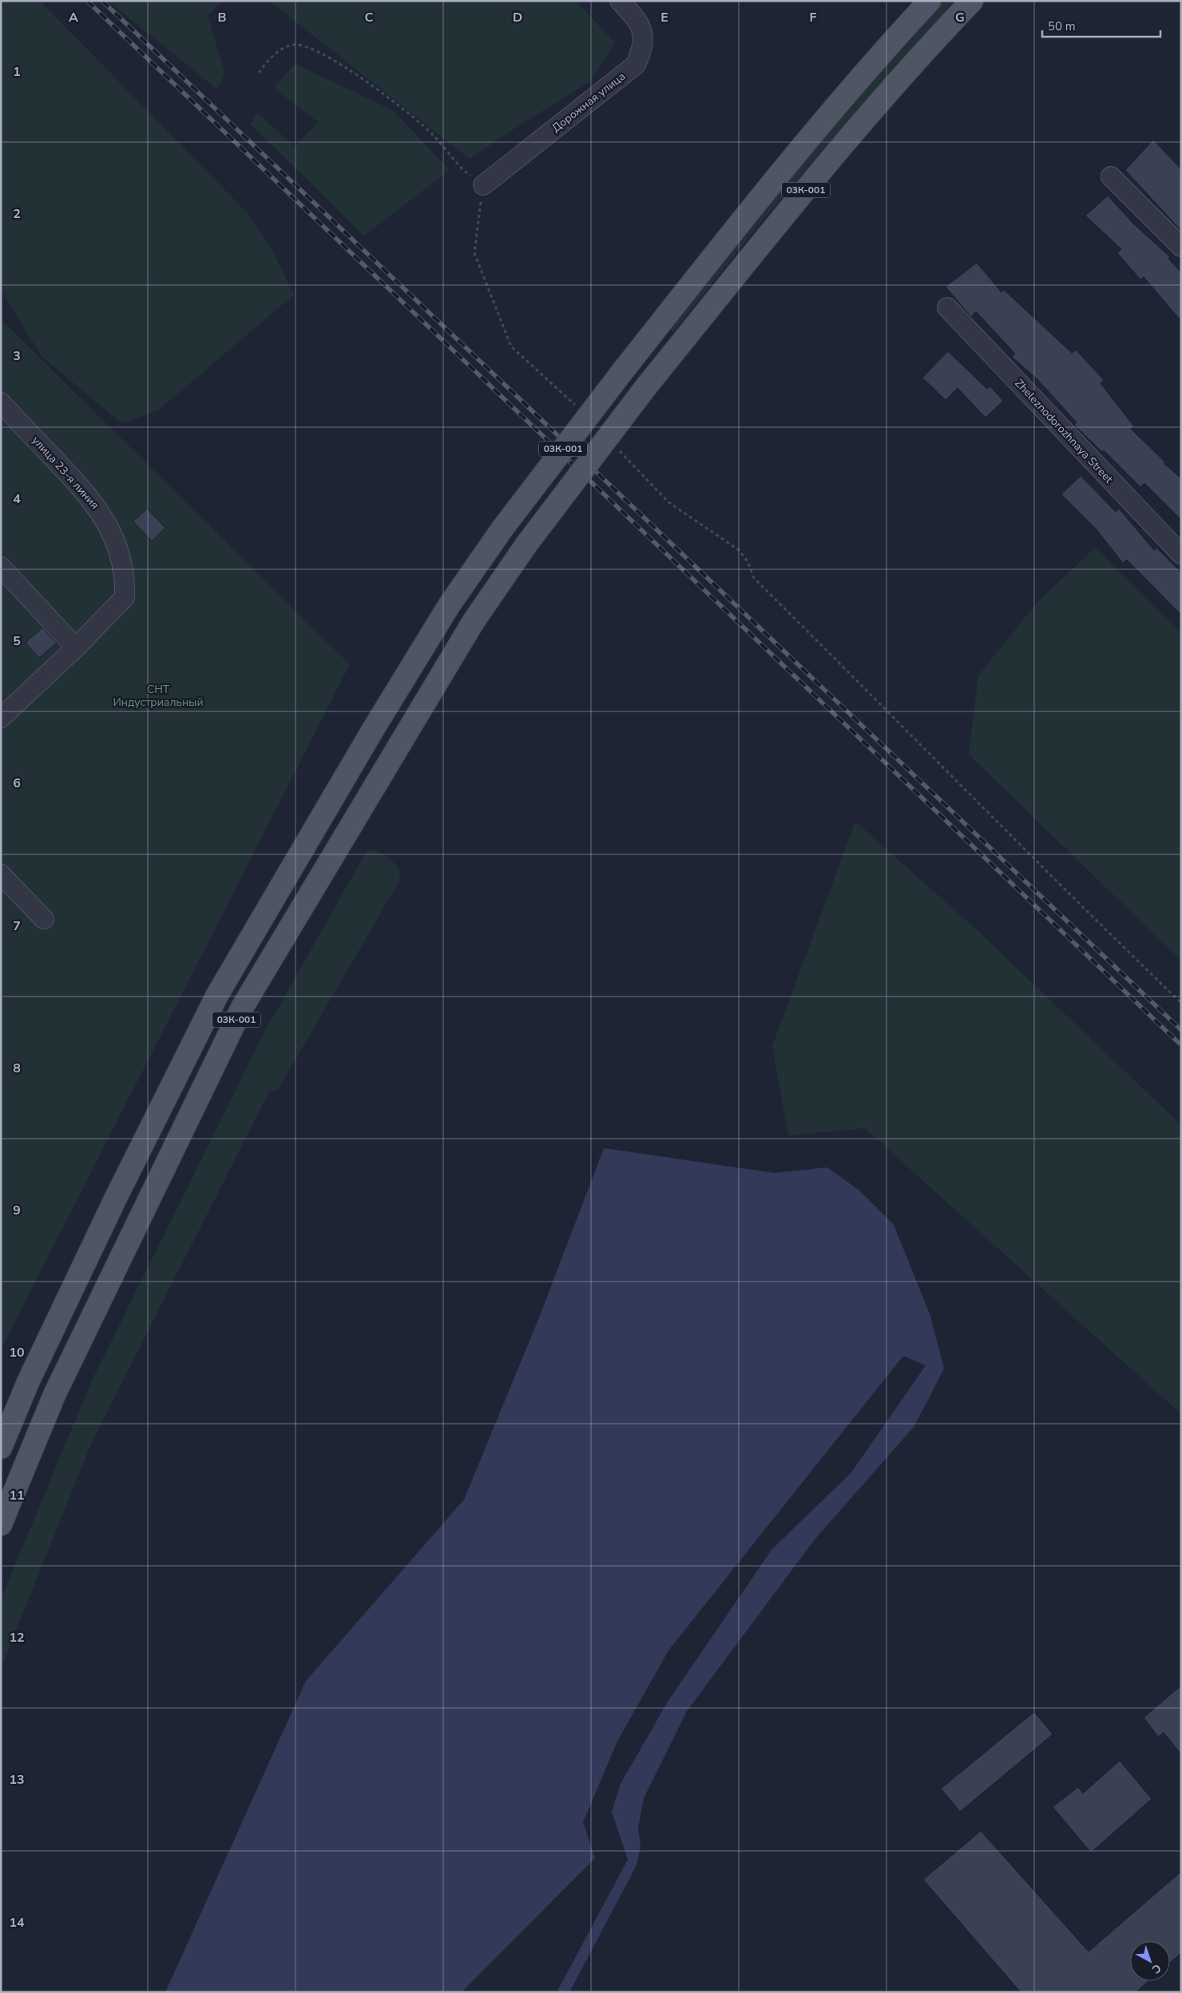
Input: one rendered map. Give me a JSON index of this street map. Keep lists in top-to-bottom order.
{
  "streets": {
    "main road": ["03К-001"],
    "street": ["Дорожная улица", "Zheleznodorozhnaya Street", "улица 23-я линия"]
  },
  "parks": ["СНТ Индустриальный"],
  "scale_bar": "50 m",
  "north": "bottom right",
  "grid": {
    "columns": [
      "A",
      "B",
      "C",
      "D",
      "E",
      "F",
      "G"
    ],
    "rows": [
      "1",
      "2",
      "3",
      "4",
      "5",
      "6",
      "7",
      "8",
      "9",
      "10",
      "11",
      "12",
      "13",
      "14"
    ]
  }
}
